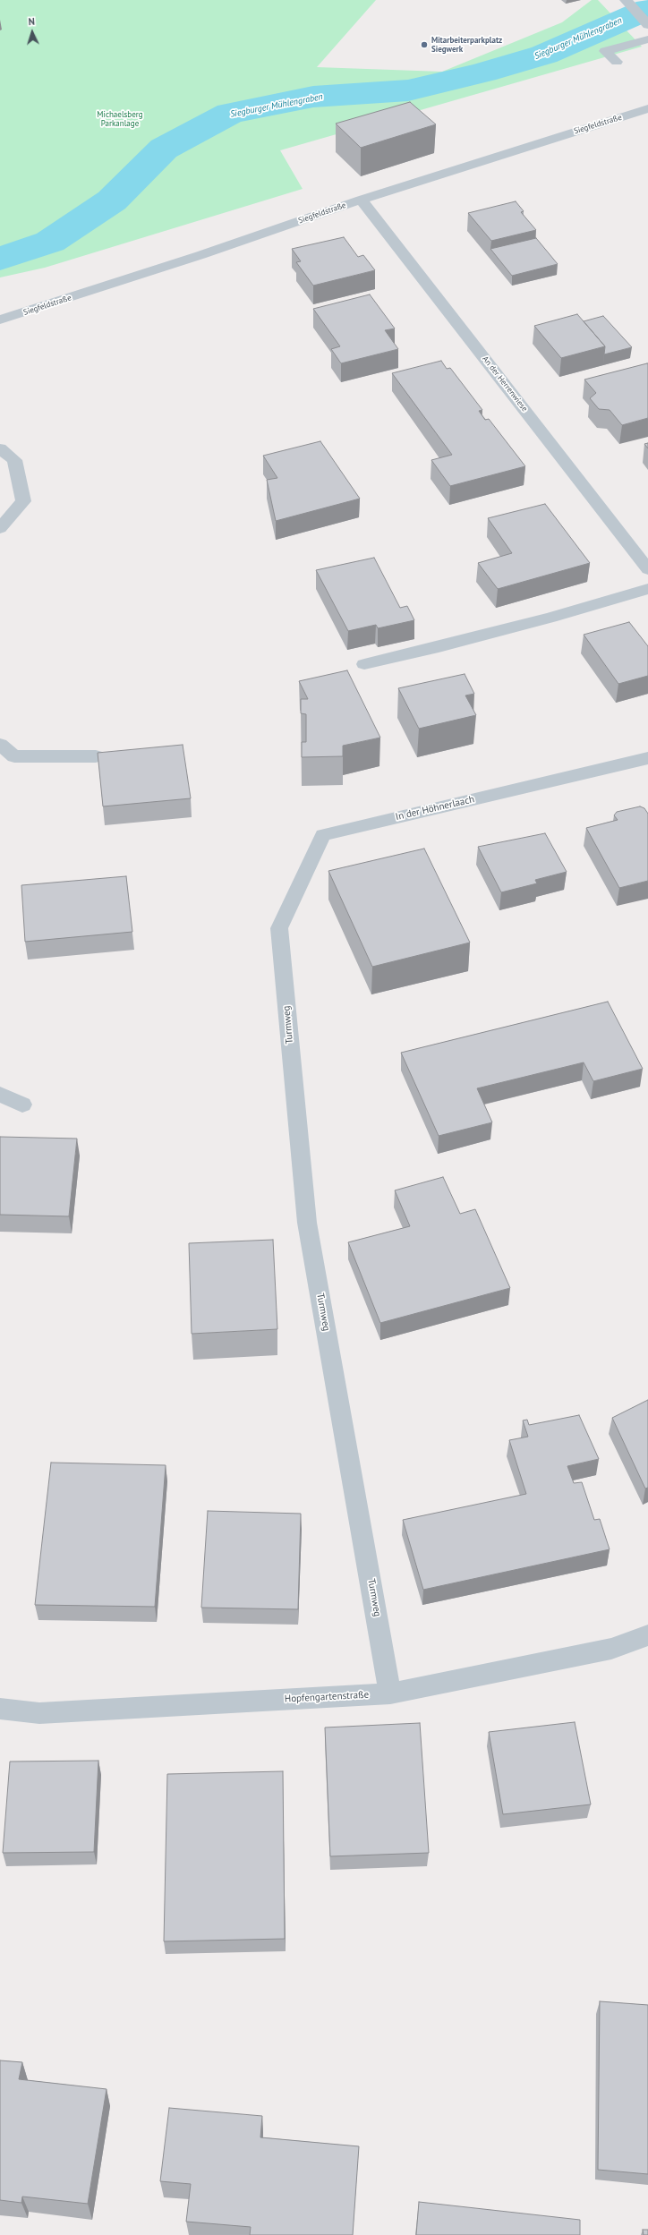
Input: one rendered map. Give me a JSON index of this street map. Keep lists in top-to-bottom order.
{
  "streets": {
    "street": [
      "Siegfeldstraße",
      "An der Herrenwiese",
      "In der Höhnerlaach",
      "Turmweg",
      "Hopfengartenstraße"
    ]
  },
  "crossings": [
    ["Siegfeldstraße", "An der Herrenwiese"],
    ["In der Höhnerlaach", "Turmweg"],
    ["Turmweg", "Hopfengartenstraße"]
  ],
  "water": ["Siegburger Mühlengraben"],
  "parks": ["Michaelsberg Parkanlage"],
  "places": ["Mitarbeiterparkplatz Siegwerk"],
  "north": "top"
}
